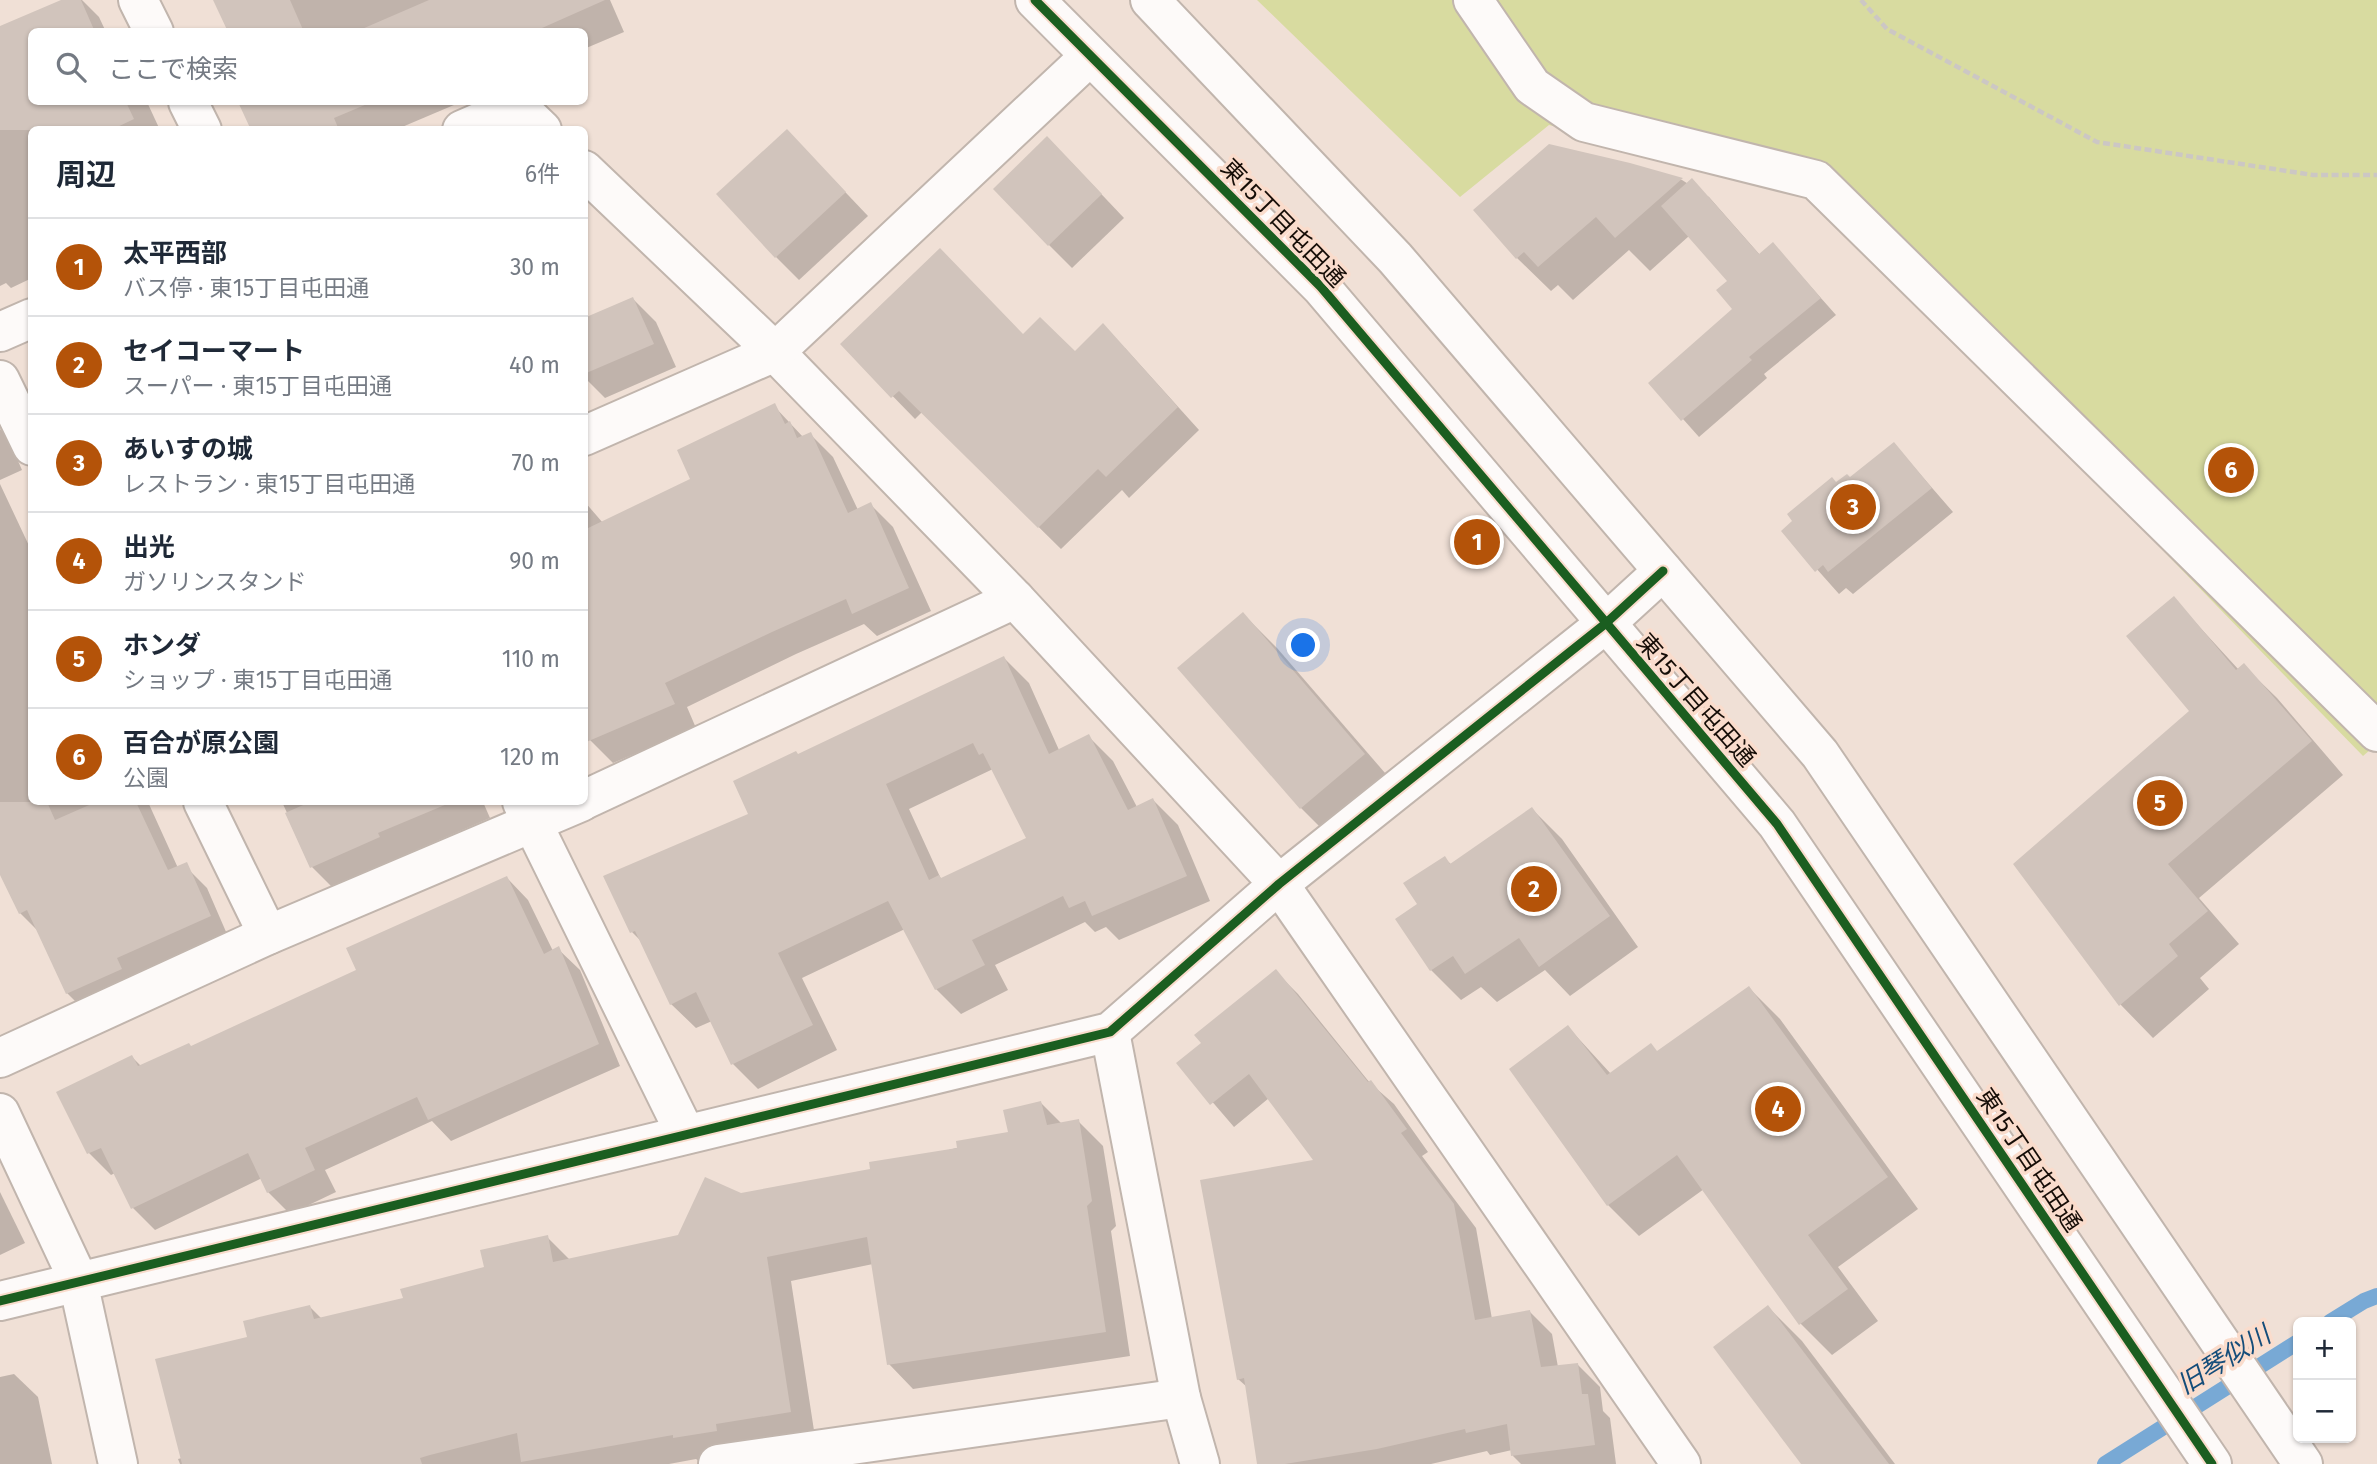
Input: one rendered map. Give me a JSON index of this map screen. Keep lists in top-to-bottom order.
{
  "streets": {
    "street": ["東15丁目屯田通"]
  },
  "water": ["旧琴似川"],
  "page": {
    "search": "ここで検索",
    "heading": ["周辺", "6件"],
    "list": [
      {
        "mark": "1",
        "name": "太平西部",
        "note": "バス停 · 東15丁目屯田通",
        "value": "30 m"
      },
      {
        "mark": "2",
        "name": "セイコーマート",
        "note": "スーパー · 東15丁目屯田通",
        "value": "40 m"
      },
      {
        "mark": "3",
        "name": "あいすの城",
        "note": "レストラン · 東15丁目屯田通",
        "value": "70 m"
      },
      {
        "mark": "4",
        "name": "出光",
        "note": "ガソリンスタンド",
        "value": "90 m"
      },
      {
        "mark": "5",
        "name": "ホンダ",
        "note": "ショップ · 東15丁目屯田通",
        "value": "110 m"
      },
      {
        "mark": "6",
        "name": "百合が原公園",
        "note": "公園",
        "value": "120 m"
      }
    ],
    "pins": [
      "6",
      "3",
      "1",
      "5",
      "2",
      "4"
    ],
    "map_buttons": ["+", "−"]
  }
}
